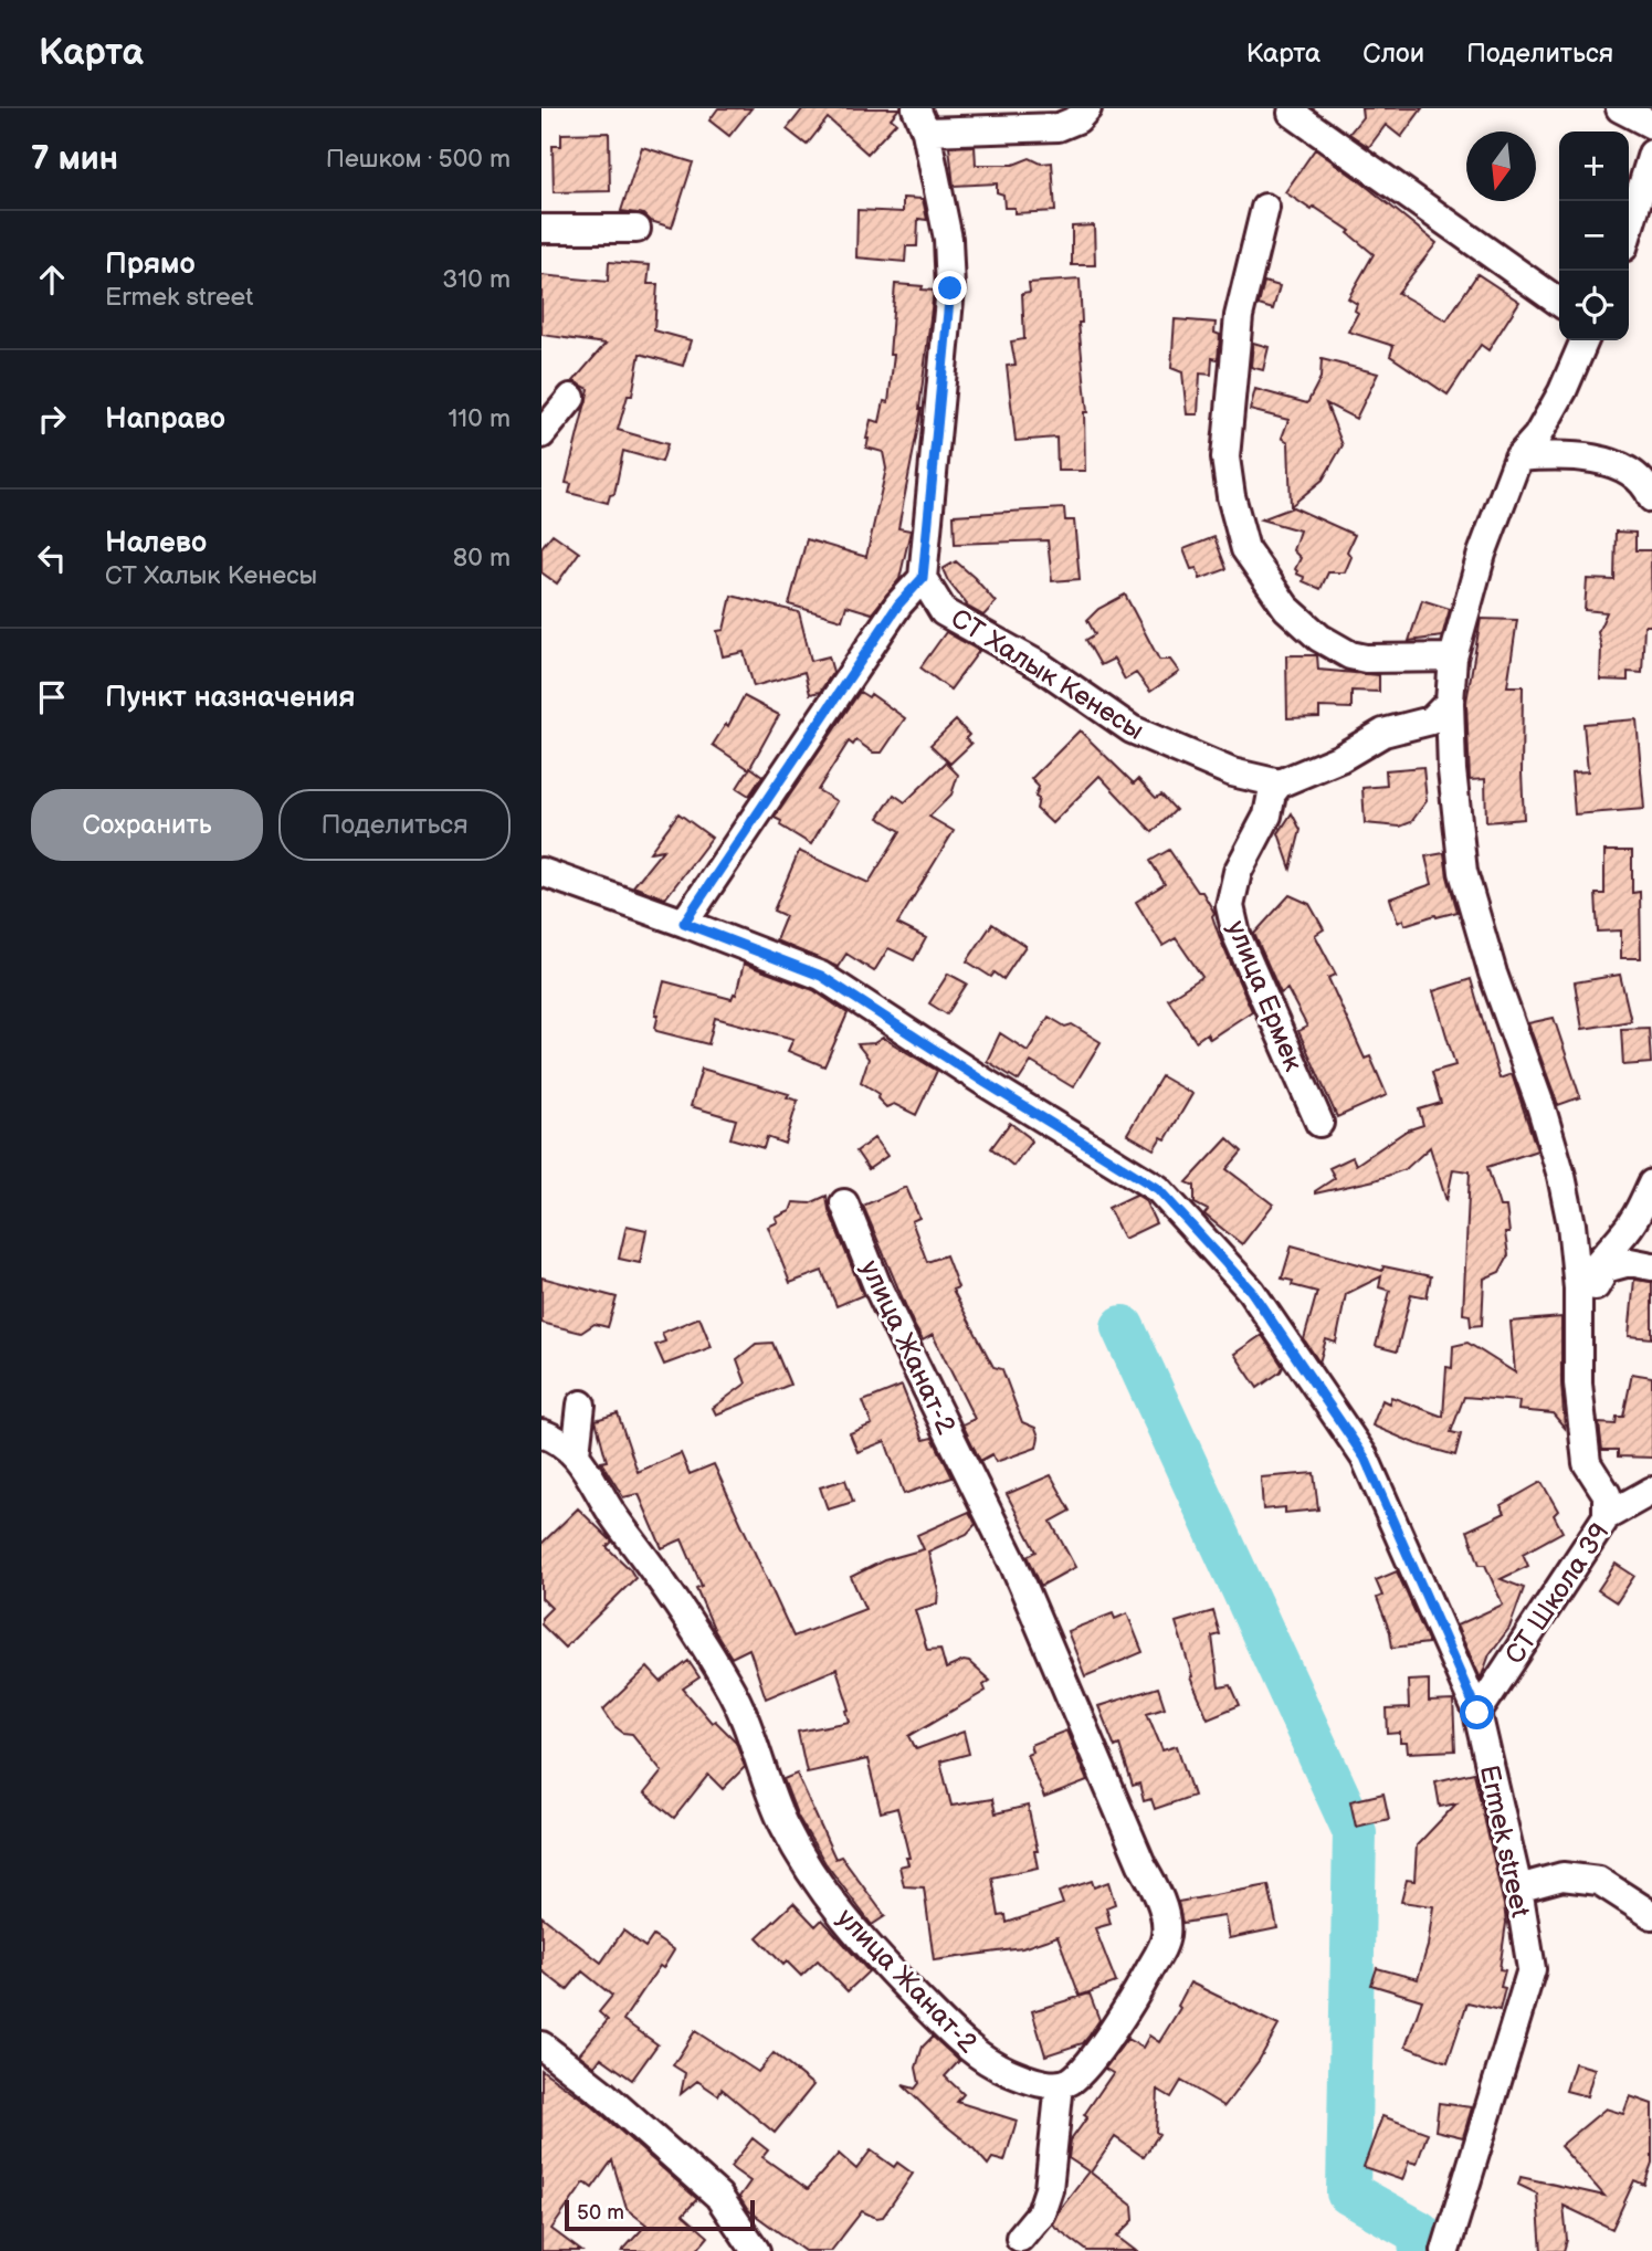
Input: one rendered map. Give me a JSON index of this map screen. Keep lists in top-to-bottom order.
{
  "streets": {
    "street": [
      "СТ Халык Кенесы",
      "улица Ермек",
      "улица Жанат-2",
      "СТ Школа 39",
      "Ermek street"
    ]
  },
  "crossings": [
    ["СТ Халык Кенесы", "улица Ермек"],
    ["СТ Школа 39", "Ermek street"]
  ],
  "scale_bar": "50 m",
  "north": "bottom",
  "page": {
    "header": "Карта",
    "nav": ["Карта", "Слои", "Поделиться"],
    "heading": ["7 мин", "Пешком · 500 m"],
    "map_buttons": ["+", "−"],
    "list": [
      ["Прямо", "Ermek street", "310 m"],
      ["Направо", "110 m"],
      ["Налево", "СТ Халык Кенесы", "80 m"],
      "Пункт назначения"
    ],
    "buttons": ["Сохранить", "Поделиться"],
    "scale": "50 m"
  }
}
